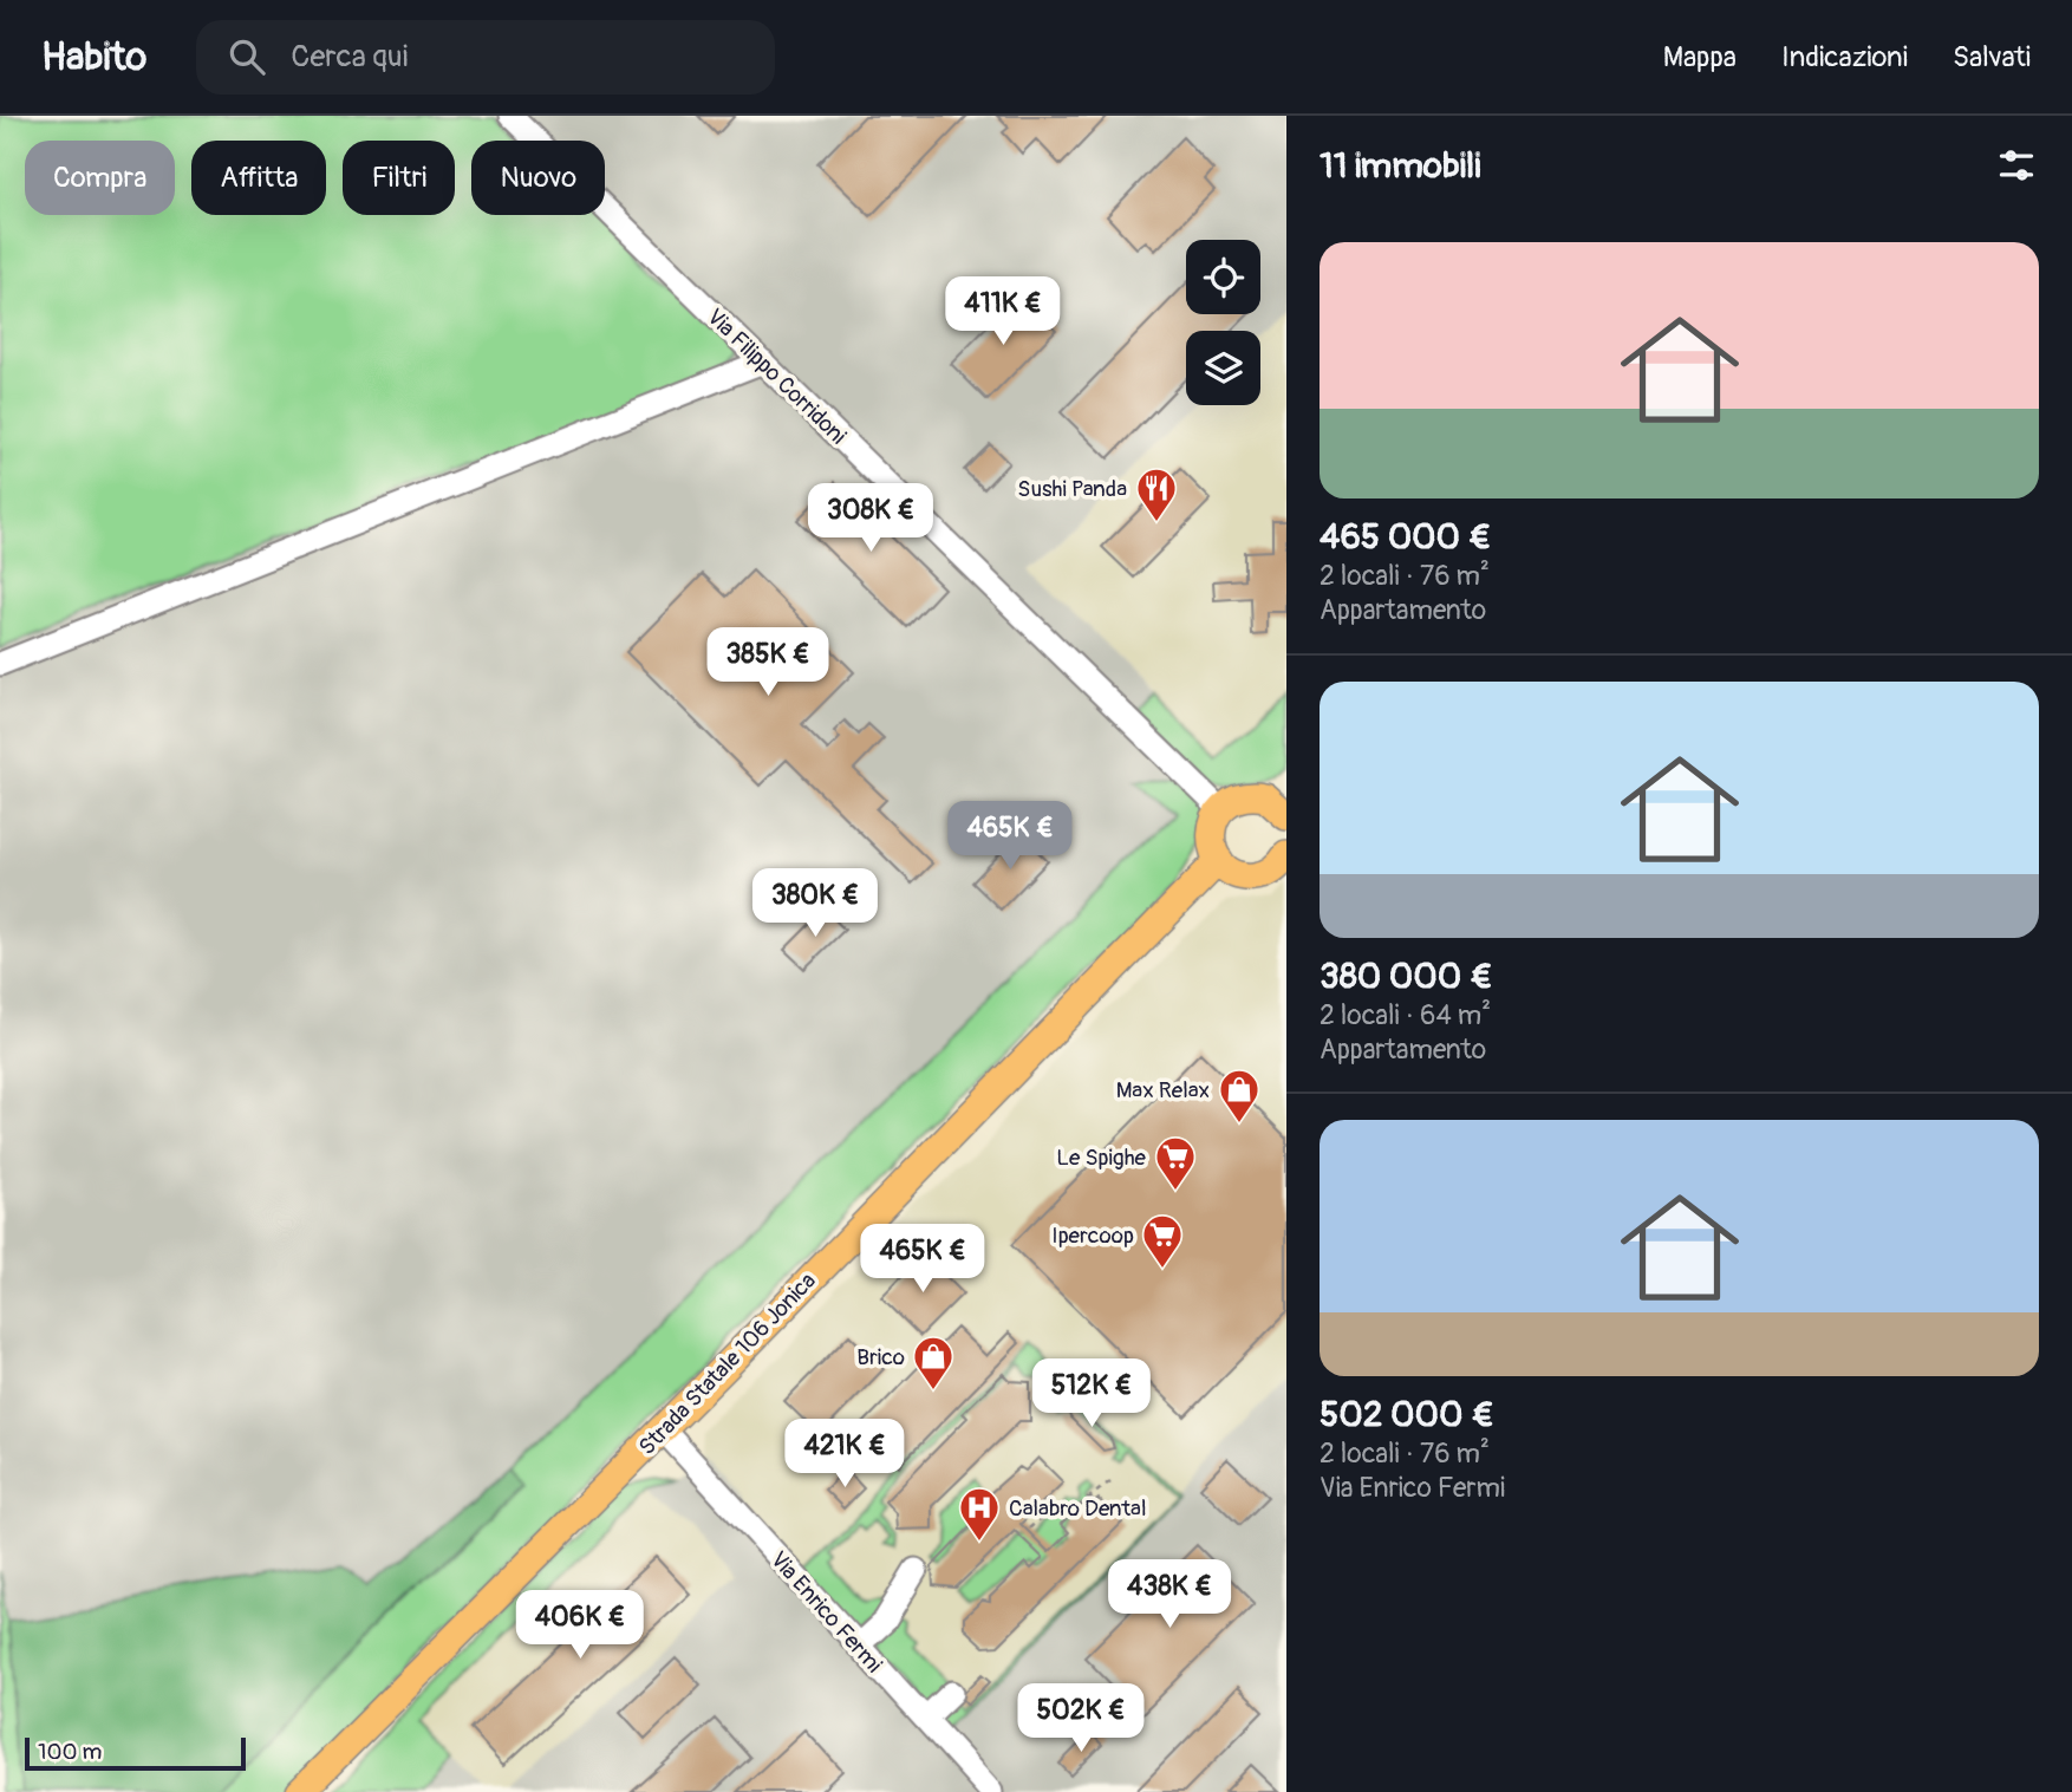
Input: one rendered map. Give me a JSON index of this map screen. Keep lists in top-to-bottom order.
{
  "streets": {
    "main road": ["Strada Statale 106 Jonica"],
    "street": ["Via Filippo Corridoni", "Via Enrico Fermi"]
  },
  "crossings": [
    ["Strada Statale 106 Jonica", "Via Enrico Fermi"]
  ],
  "places": {
    "restaurant": ["Sushi Panda"],
    "shop": ["Max Relax", "Brico"],
    "supermarket": ["Le Spighe", "Ipercoop"],
    "hospital": ["Calabro Dental"]
  },
  "scale_bar": "100 m",
  "page": {
    "header": "Habito",
    "search": "Cerca qui",
    "nav": ["Mappa", "Indicazioni", "Salvati"],
    "heading": "11 immobili",
    "chip": [
      "Compra",
      "Affitta",
      "Filtri",
      "Nuovo"
    ],
    "list": [
      {
        "name": "465 000 €",
        "note": "2 locali · 76 m² · Appartamento"
      },
      {
        "name": "380 000 €",
        "note": "2 locali · 64 m² · Appartamento"
      },
      {
        "name": "502 000 €",
        "note": "2 locali · 76 m² · Via Enrico Fermi"
      }
    ],
    "price": [
      "411K €",
      "308K €",
      "385K €",
      "465K €",
      "380K €",
      "465K €",
      "512K €",
      "421K €",
      "438K €",
      "406K €",
      "502K €"
    ],
    "scale": "100 m"
  }
}
